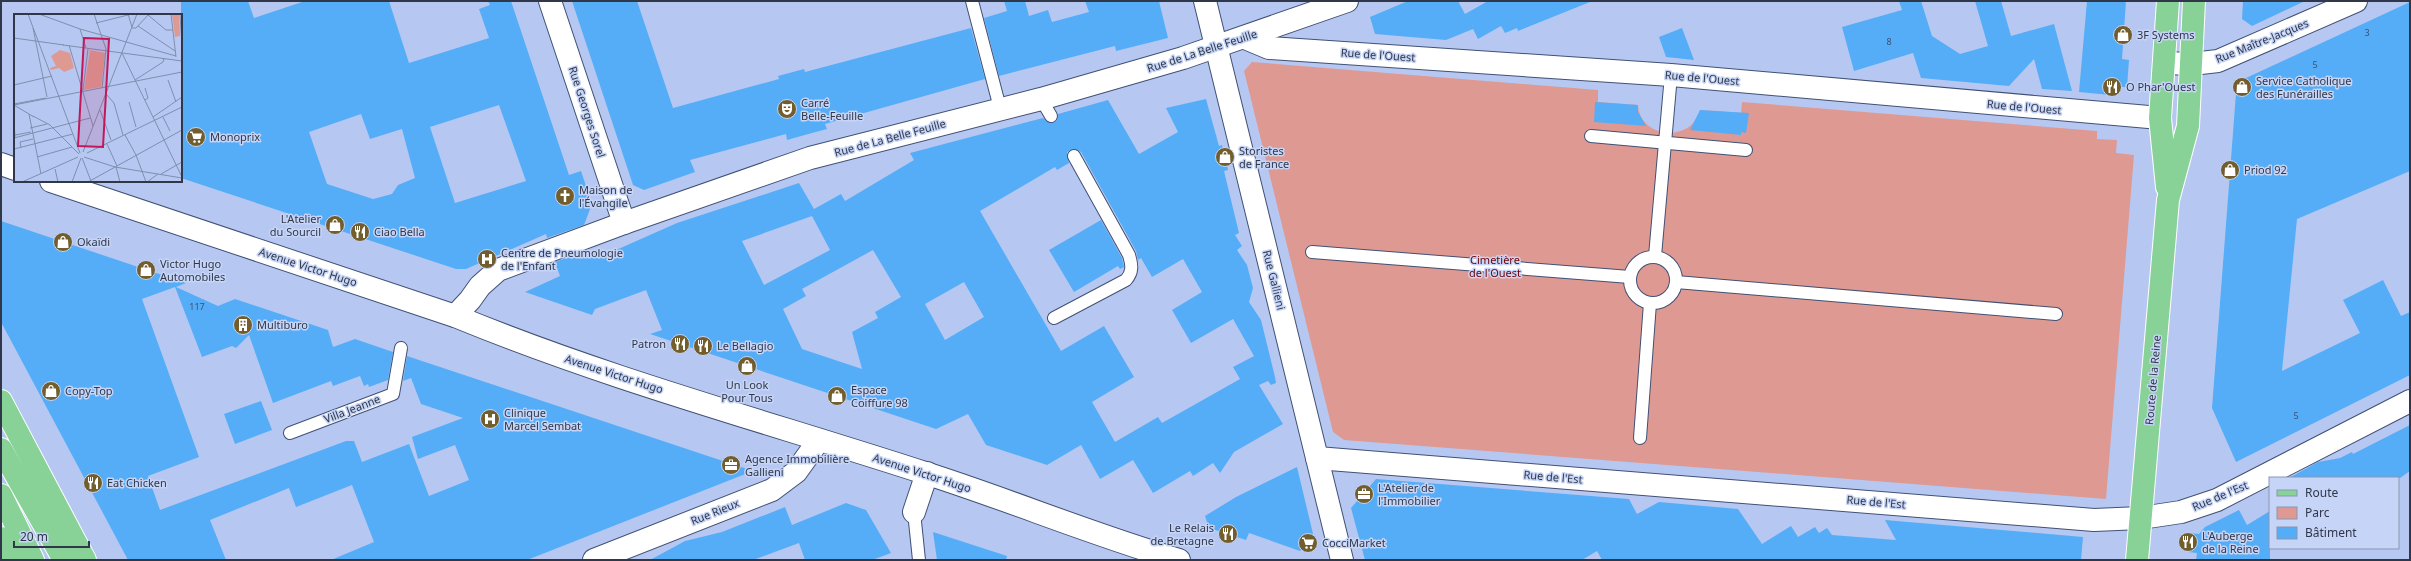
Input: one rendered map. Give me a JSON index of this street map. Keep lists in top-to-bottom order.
{
  "streets": {
    "main road": ["Route de la Reine"],
    "street": [
      "Rue Maître-Jacques",
      "Rue de La Belle Feuille",
      "Rue de l'Ouest",
      "Rue Georges Sorel",
      "Avenue Victor Hugo",
      "Rue Gallieni",
      "Rue de l'Est",
      "Rue Rieux"
    ],
    "lane": ["Villa Jeanne"]
  },
  "crossings": [
    ["Rue Maître-Jacques", "Route de la Reine"],
    ["Rue de La Belle Feuille", "Rue de l'Ouest"],
    ["Rue de La Belle Feuille", "Rue Georges Sorel"],
    ["Rue de La Belle Feuille", "Avenue Victor Hugo"],
    ["Rue de La Belle Feuille", "Rue Gallieni"],
    ["Rue de l'Ouest", "Route de la Reine"],
    ["Avenue Victor Hugo", "Rue Rieux"],
    ["Rue Gallieni", "Rue de l'Est"],
    ["Route de la Reine", "Rue de l'Est"]
  ],
  "parks": ["Cimetière de l'Ouest"],
  "places": {
    "shop": [
      "3F Systems",
      "Service Catholique des Funérailles",
      "Storistes de France",
      "Priod 92",
      "L'Atelier du Sourcil",
      "Okaïdi",
      "Victor Hugo Automobiles",
      "Un Look Pour Tous",
      "Copy-Top",
      "Espace Coiffure 98"
    ],
    "restaurant": [
      "O Phar'Ouest",
      "Ciao Bella",
      "Patron",
      "Le Bellagio",
      "Eat Chicken",
      "Le Relais de Bretagne",
      "L'Auberge de la Reine"
    ],
    "theatre": ["Carré Belle-Feuille"],
    "supermarket": ["Monoprix", "CocciMarket"],
    "church": ["Maison de l'Évangile"],
    "hospital": ["Centre de Pneumologie de l'Enfant", "Clinique Marcel Sembat"],
    "building": ["Multiburo"],
    "office": ["Agence Immobilière Gallieni", "L'Atelier de l'Immobilier"]
  },
  "house_numbers": [
    "3",
    "8",
    "5",
    "117",
    "5"
  ],
  "legend": ["Route", "Parc", "Bâtiment"],
  "scale_bar": "20 m"
}
